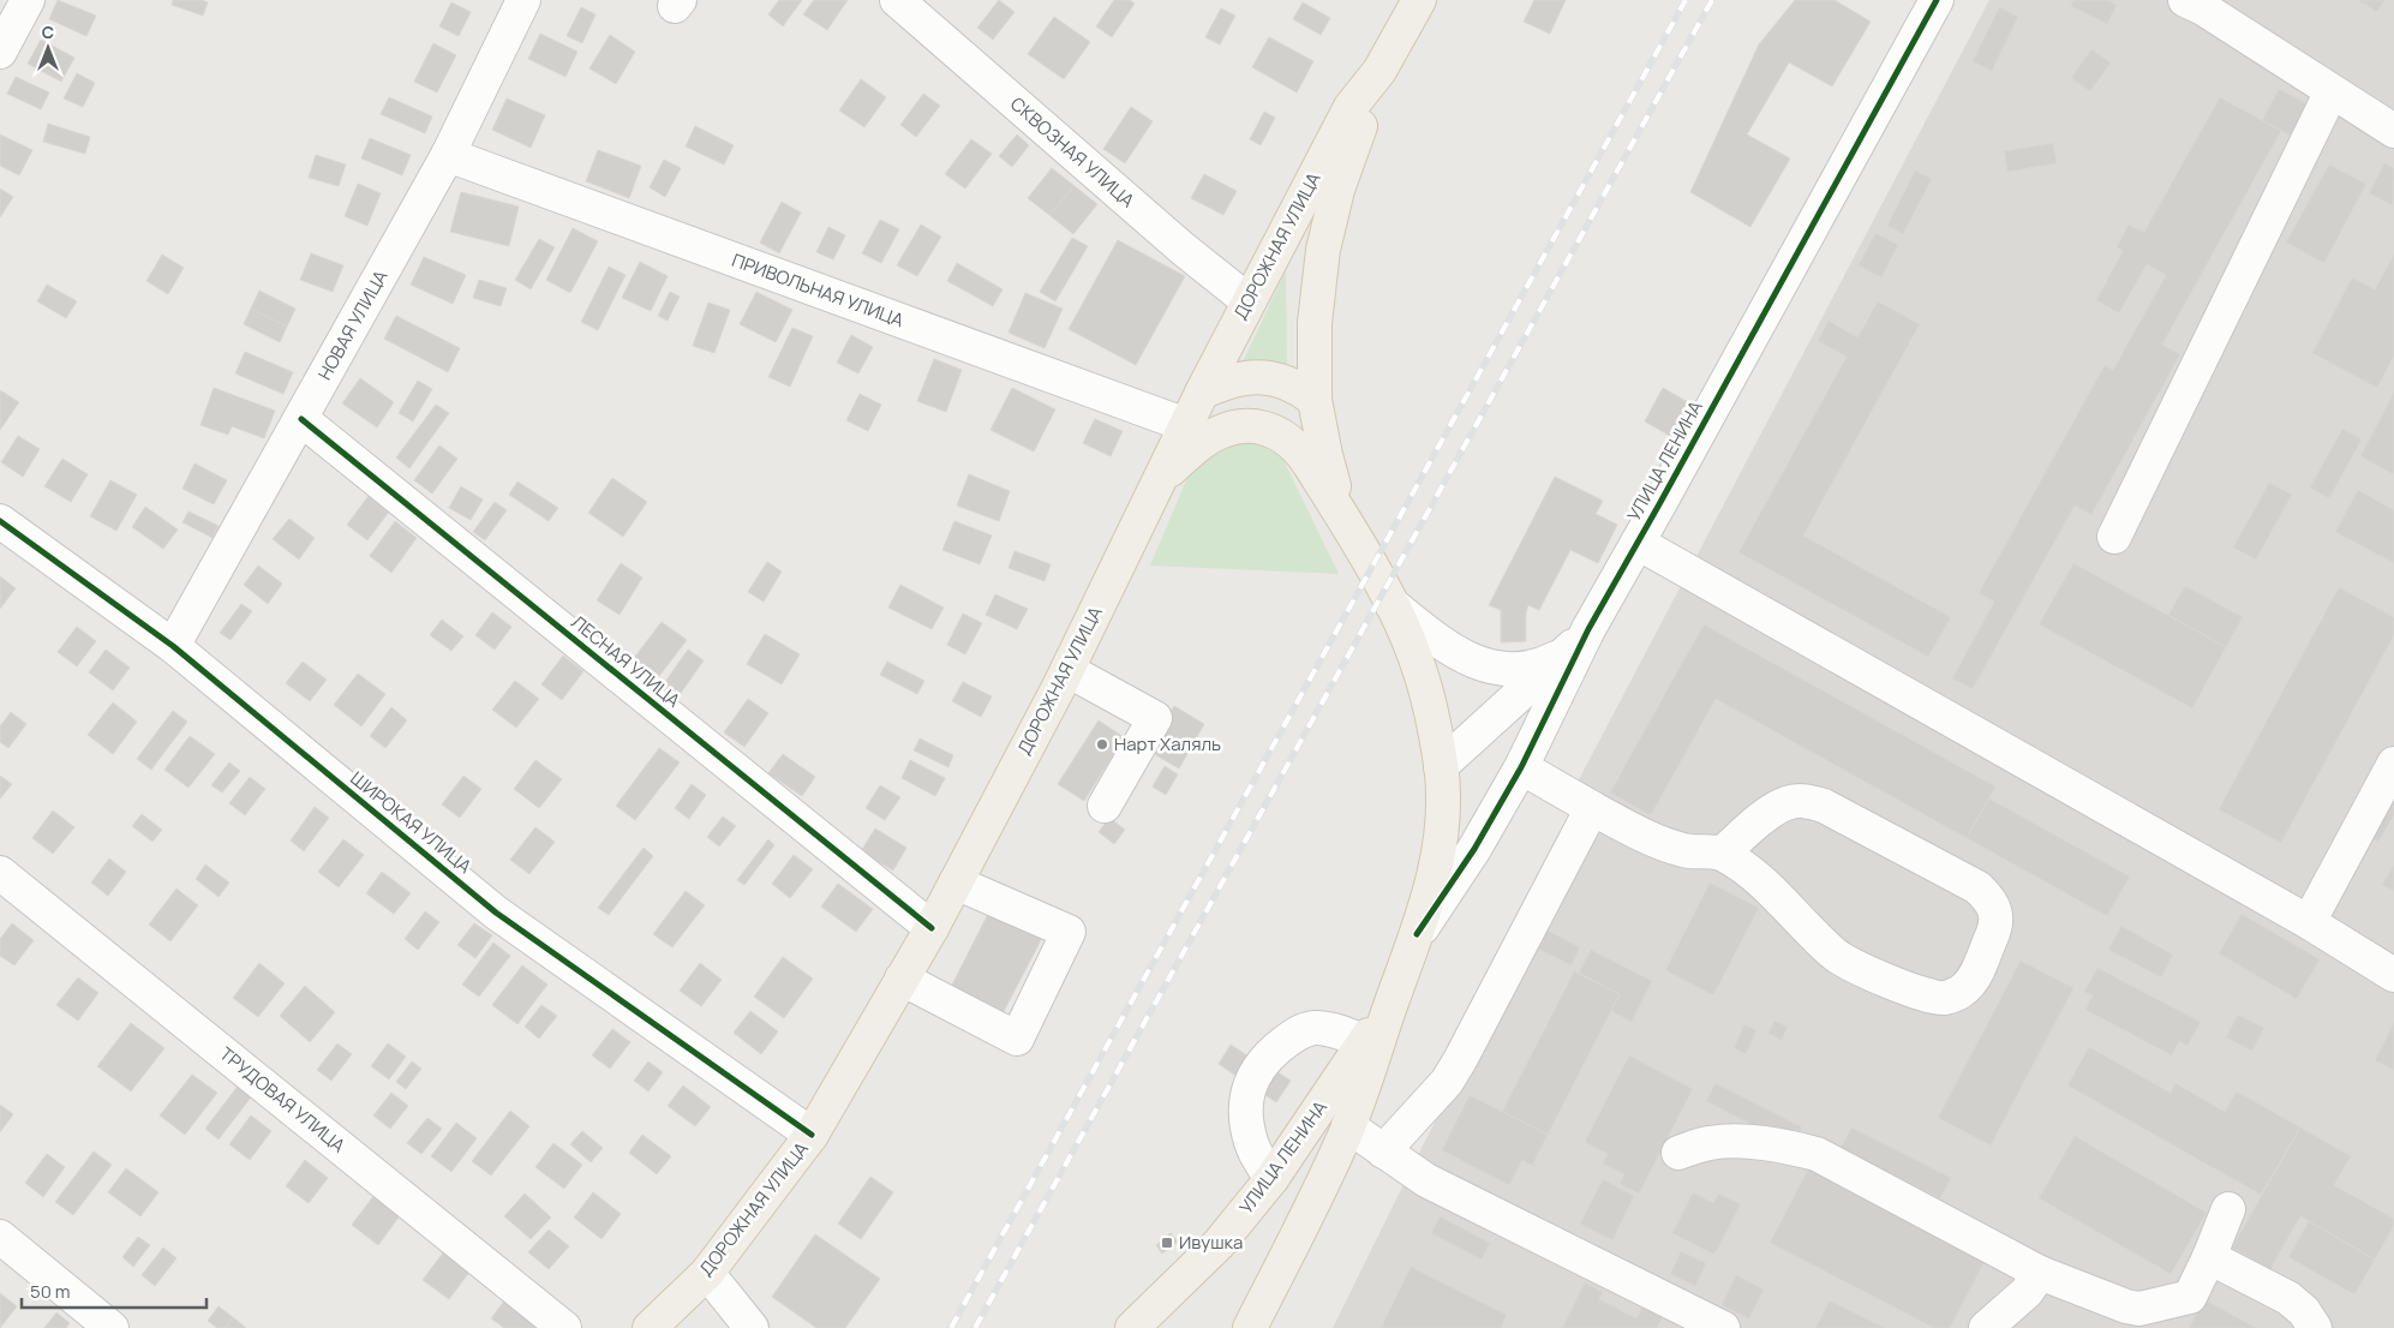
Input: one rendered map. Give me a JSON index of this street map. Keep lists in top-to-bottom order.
{
  "streets": {
    "main road": ["ДОРОЖНАЯ УЛИЦА", "УЛИЦА ЛЕНИНА"],
    "street": [
      "СКВОЗНАЯ УЛИЦА",
      "ПРИВОЛЬНАЯ УЛИЦА",
      "НОВАЯ УЛИЦА",
      "ЛЕСНАЯ УЛИЦА",
      "ШИРОКАЯ УЛИЦА",
      "ТРУДОВАЯ УЛИЦА"
    ]
  },
  "crossings": [
    ["СКВОЗНАЯ УЛИЦА", "ДОРОЖНАЯ УЛИЦА"],
    ["ДОРОЖНАЯ УЛИЦА", "ПРИВОЛЬНАЯ УЛИЦА"],
    ["ДОРОЖНАЯ УЛИЦА", "ЛЕСНАЯ УЛИЦА"],
    ["ДОРОЖНАЯ УЛИЦА", "ШИРОКАЯ УЛИЦА"],
    ["ПРИВОЛЬНАЯ УЛИЦА", "НОВАЯ УЛИЦА"],
    ["НОВАЯ УЛИЦА", "ЛЕСНАЯ УЛИЦА"],
    ["НОВАЯ УЛИЦА", "ШИРОКАЯ УЛИЦА"]
  ],
  "places": {
    "other": ["Нарт Халяль"],
    "transit": ["Ивушка"]
  },
  "scale_bar": "50 m",
  "north": "top"
}
